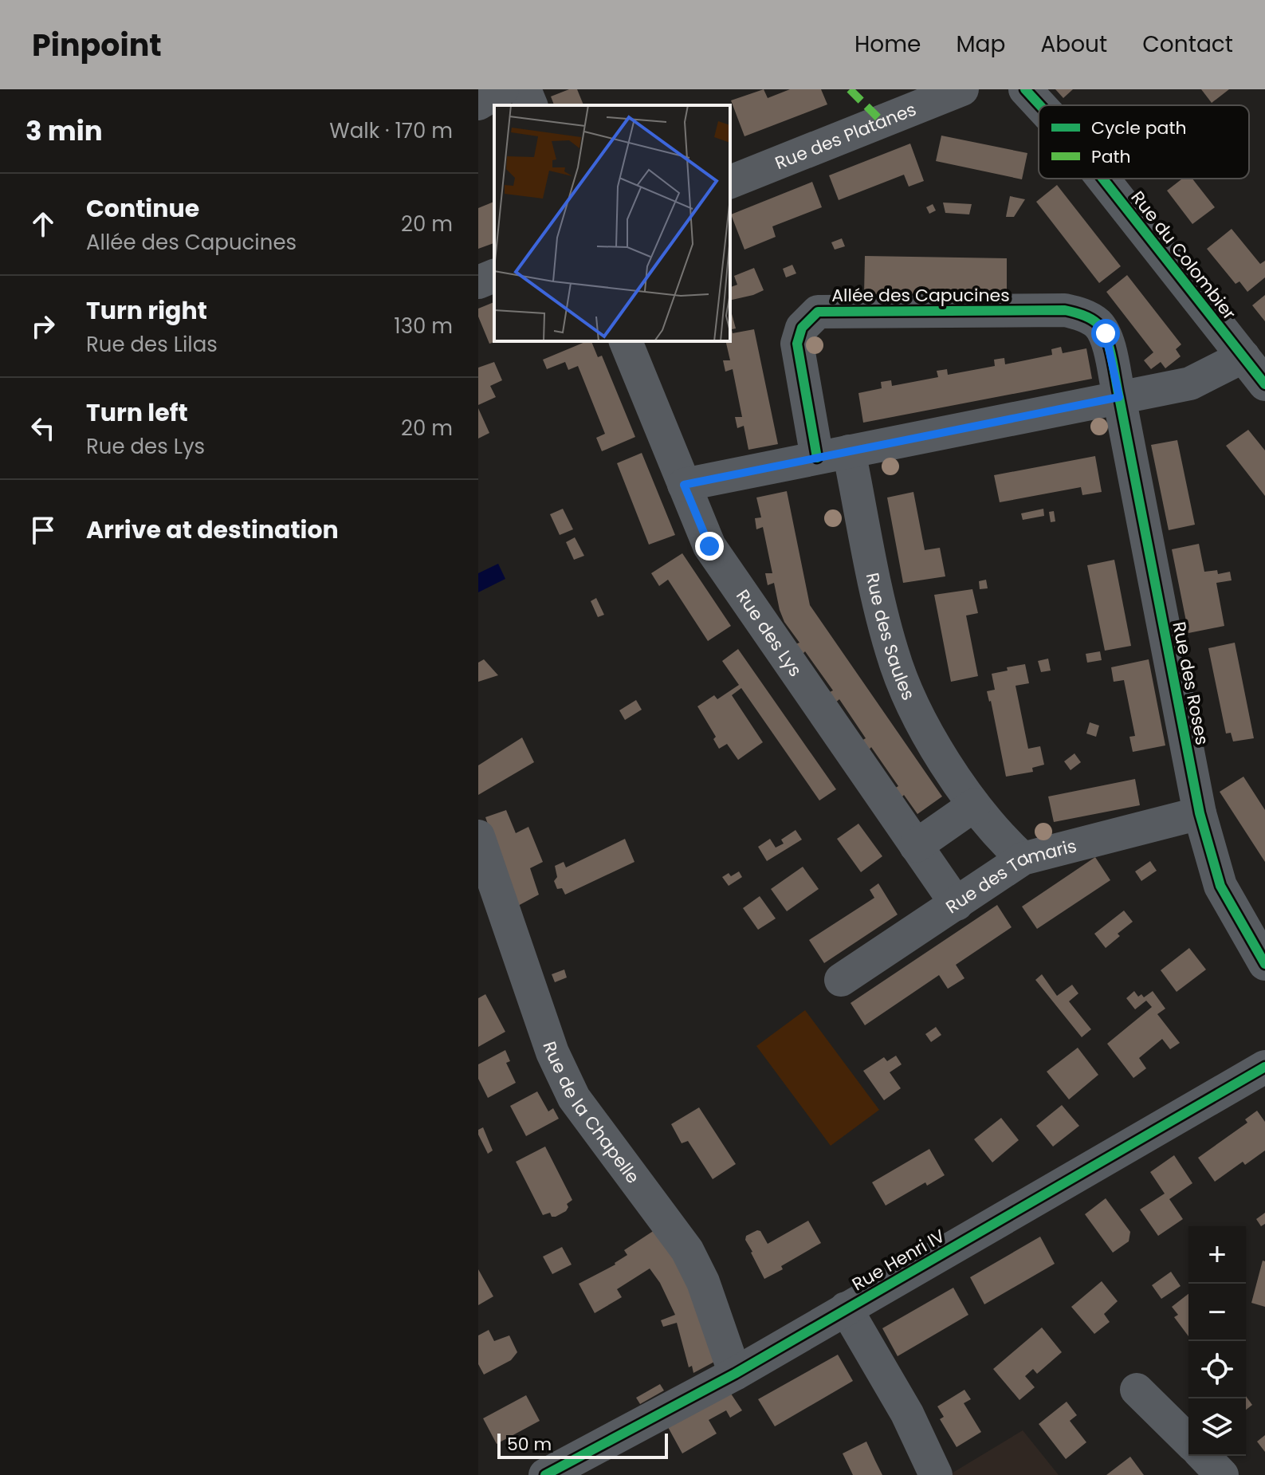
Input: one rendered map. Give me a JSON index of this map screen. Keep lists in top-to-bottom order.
{
  "streets": {
    "street": [
      "Rue des Platanes",
      "Rue du Colombier",
      "Allée des Capucines",
      "Rue des Lys",
      "Rue des Saules",
      "Rue des Roses",
      "Rue des Tamaris",
      "Rue de la Chapelle",
      "Rue Henri IV"
    ]
  },
  "crossings": [
    ["Allée des Capucines", "Rue des Saules"],
    ["Allée des Capucines", "Rue des Roses"],
    ["Rue des Lys", "Rue des Tamaris"],
    ["Rue des Saules", "Rue des Tamaris"],
    ["Rue des Roses", "Rue des Tamaris"],
    ["Rue de la Chapelle", "Rue Henri IV"]
  ],
  "legend": ["Cycle path", "Path"],
  "scale_bar": "50 m",
  "page": {
    "header": "Pinpoint",
    "nav": [
      "Home",
      "Map",
      "About",
      "Contact"
    ],
    "heading": ["3 min", "Walk · 170 m"],
    "list": [
      ["Continue", "Allée des Capucines", "20 m"],
      ["Turn right", "Rue des Lilas", "130 m"],
      ["Turn left", "Rue des Lys", "20 m"],
      "Arrive at destination"
    ],
    "map_buttons": ["+", "−"],
    "scale": "50 m"
  }
}
